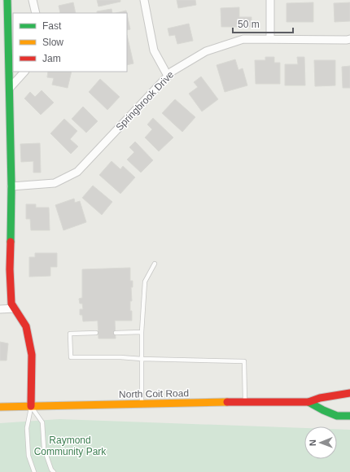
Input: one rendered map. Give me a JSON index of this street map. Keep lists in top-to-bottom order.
{
  "streets": {
    "street": ["Springbrook Drive", "North Coit Road"]
  },
  "parks": ["Raymond Community Park"],
  "legend": ["Fast", "Slow", "Jam"],
  "scale_bar": "50 m",
  "north": "left"
}
